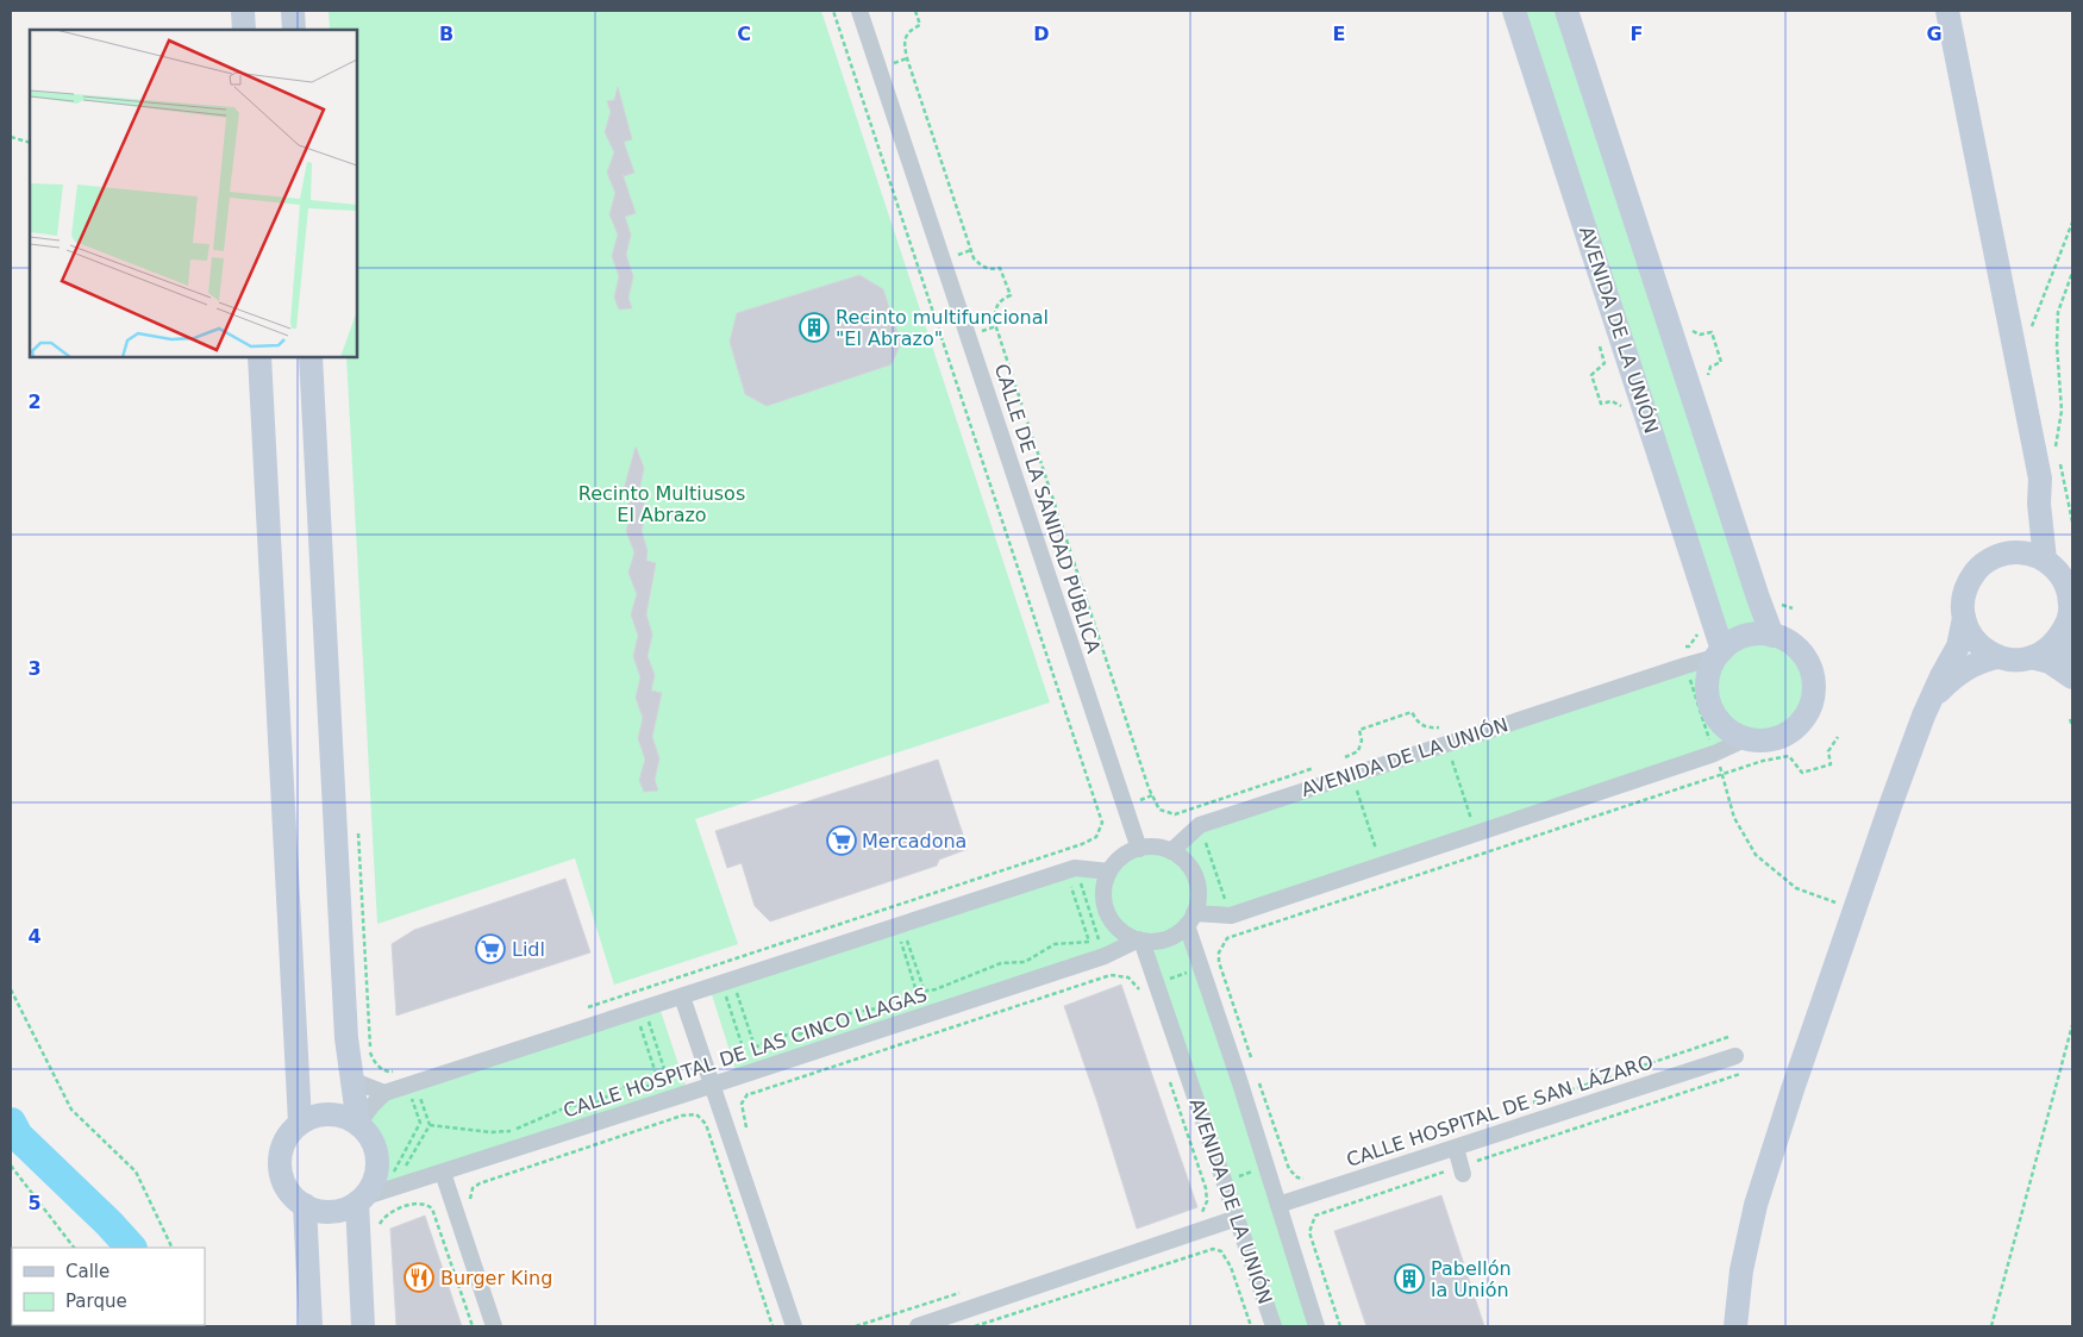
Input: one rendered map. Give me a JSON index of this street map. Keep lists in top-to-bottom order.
{
  "streets": {
    "main road": ["AVENIDA DE LA UNIÓN"],
    "street": ["CALLE DE LA SANIDAD PÚBLICA", "CALLE HOSPITAL DE LAS CINCO LLAGAS", "CALLE HOSPITAL DE SAN LÁZARO"]
  },
  "crossings": [
    ["AVENIDA DE LA UNIÓN", "CALLE DE LA SANIDAD PÚBLICA"],
    ["AVENIDA DE LA UNIÓN", "CALLE HOSPITAL DE LAS CINCO LLAGAS"],
    ["CALLE DE LA SANIDAD PÚBLICA", "CALLE HOSPITAL DE LAS CINCO LLAGAS"]
  ],
  "parks": ["Recinto Multiusos El Abrazo"],
  "places": {
    "building": ["Recinto multifuncional \"El Abrazo\"", "Pabellón la Unión"],
    "supermarket": ["Mercadona", "Lidl"],
    "restaurant": ["Burger King"]
  },
  "legend": ["Calle", "Parque"],
  "grid": {
    "columns": [
      "B",
      "C",
      "D",
      "E",
      "F",
      "G"
    ],
    "rows": [
      "2",
      "3",
      "4",
      "5"
    ]
  }
}
